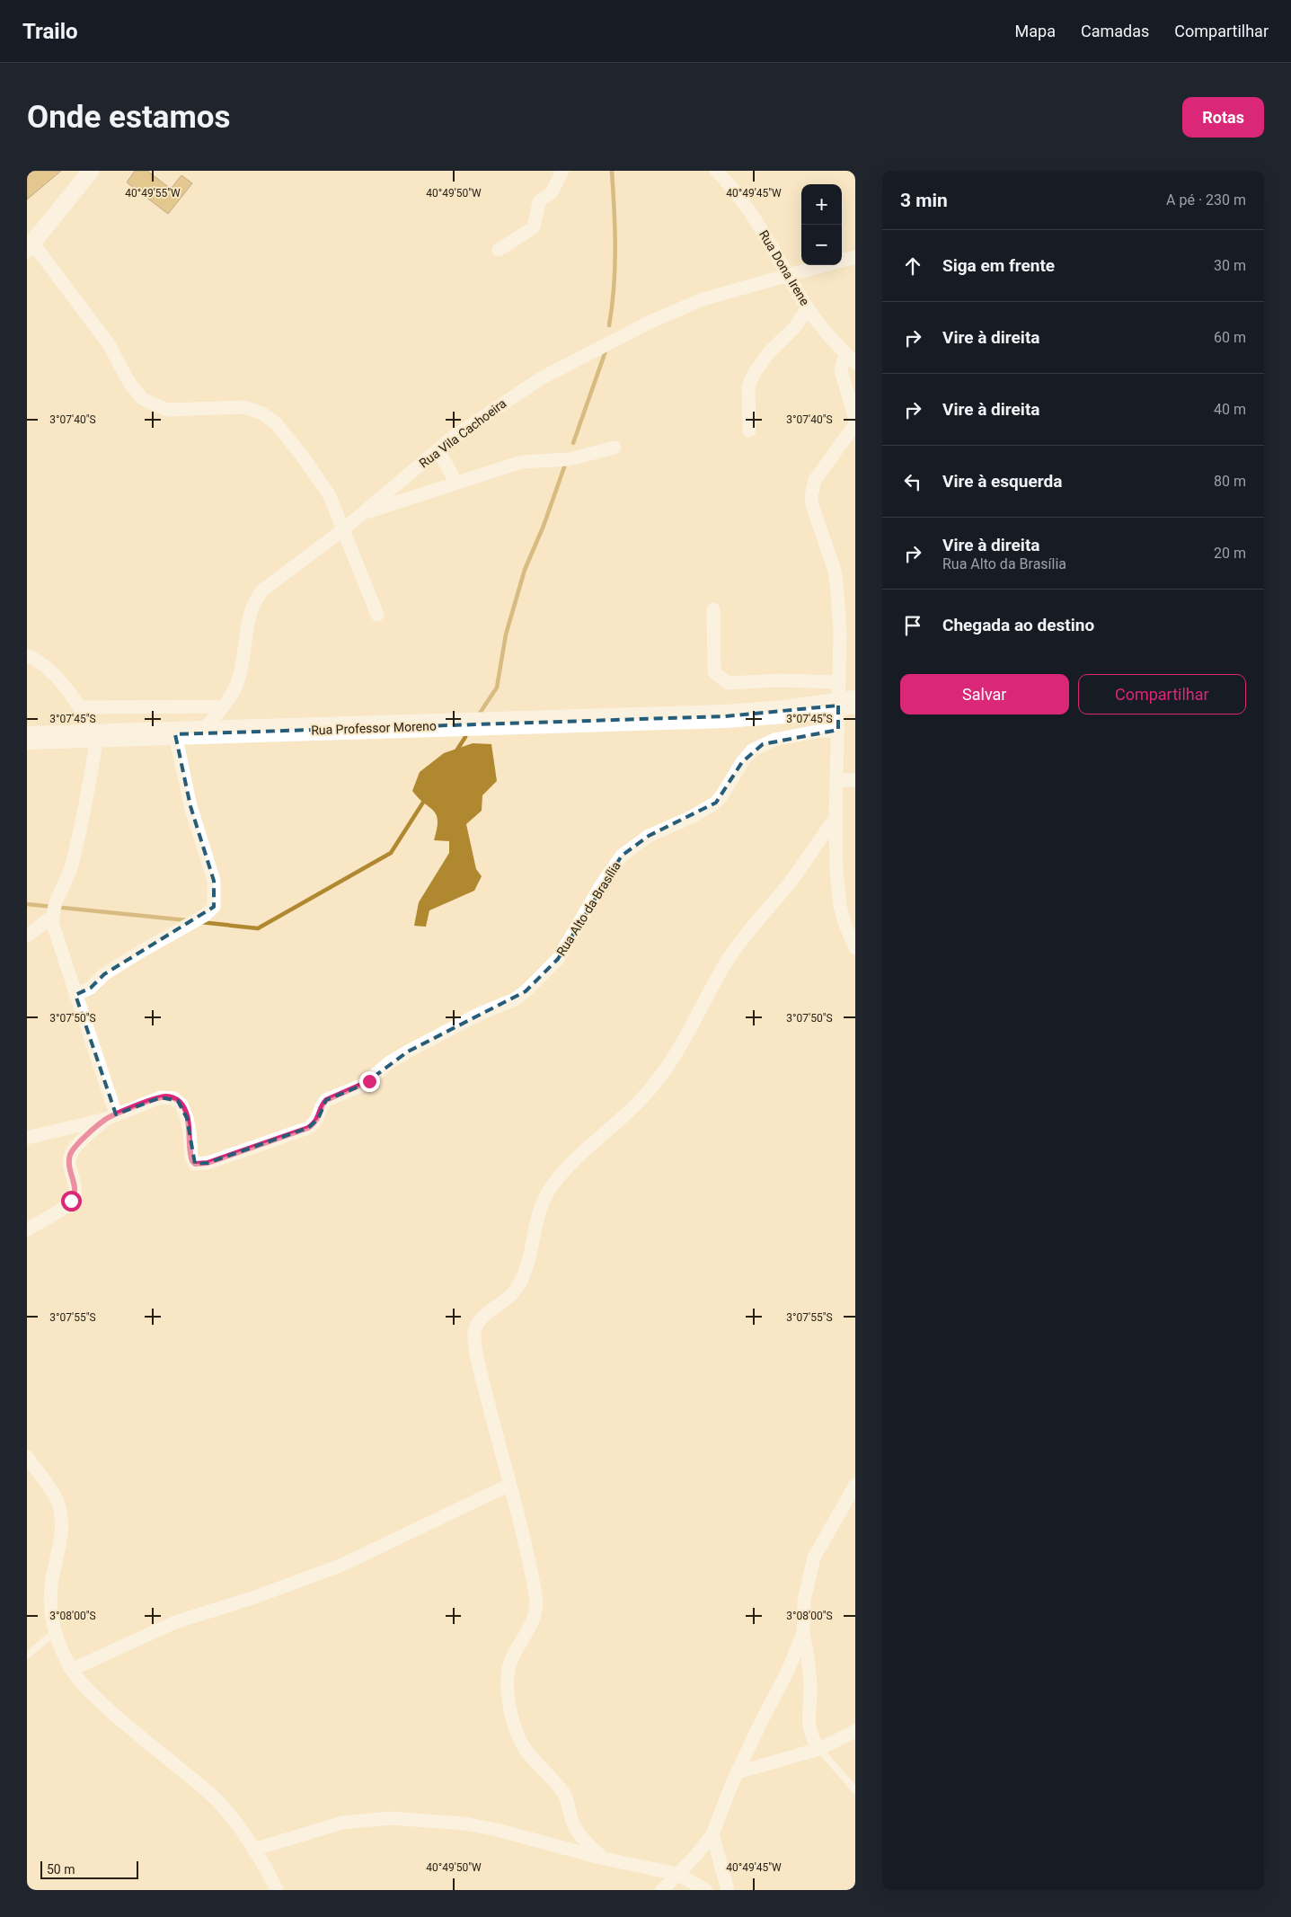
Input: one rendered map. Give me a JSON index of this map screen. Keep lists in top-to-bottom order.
{
  "streets": {
    "highway": ["Rua Professor Moreno"],
    "street": ["Rua Dona Irene", "Rua Vila Cachoeira", "Rua Alto da Brasília"]
  },
  "crossings": [
    ["Rua Dona Irene", "Rua Vila Cachoeira"],
    ["Rua Vila Cachoeira", "Rua Professor Moreno"]
  ],
  "scale_bar": "50 m",
  "page": {
    "header": "Trailo",
    "nav": ["Mapa", "Camadas", "Compartilhar"],
    "buttons": [
      "Rotas",
      ["Salvar", "Compartilhar"]
    ],
    "title": "Onde estamos",
    "heading": ["3 min", "A pé · 230 m"],
    "map_buttons": ["+", "−"],
    "list": [
      ["Siga em frente", "30 m"],
      ["Vire à direita", "60 m"],
      ["Vire à direita", "40 m"],
      ["Vire à esquerda", "80 m"],
      ["Vire à direita", "Rua Alto da Brasília", "20 m"],
      "Chegada ao destino"
    ],
    "scale": "50 m"
  },
  "coordinates": [
    "40°49'55\"W",
    "40°49'50\"W",
    "40°49'45\"W",
    "3°07'40\"S",
    "3°07'45\"S",
    "3°07'50\"S",
    "3°07'55\"S",
    "3°08'00\"S"
  ]
}
